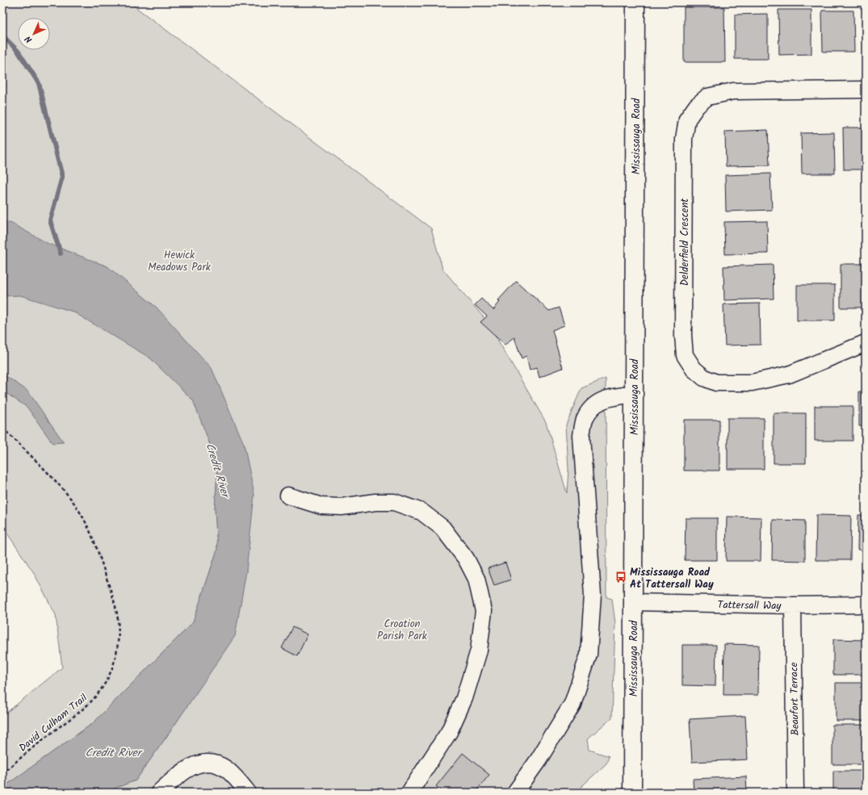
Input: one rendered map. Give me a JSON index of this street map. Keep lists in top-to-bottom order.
{
  "streets": {
    "main road": ["Mississauga Road"],
    "street": ["Delderfield Crescent", "Tattersall Way", "Beaufort Terrace"],
    "path": ["David Culham Trail"]
  },
  "crossings": [
    ["Mississauga Road", "Tattersall Way"],
    ["Tattersall Way", "Beaufort Terrace"]
  ],
  "water": ["Credit River"],
  "parks": ["Hewick Meadows Park", "Croation Parish Park"],
  "places": {
    "bus stop": ["Mississauga Road At Tattersall Way"]
  },
  "north": "bottom left"
}
